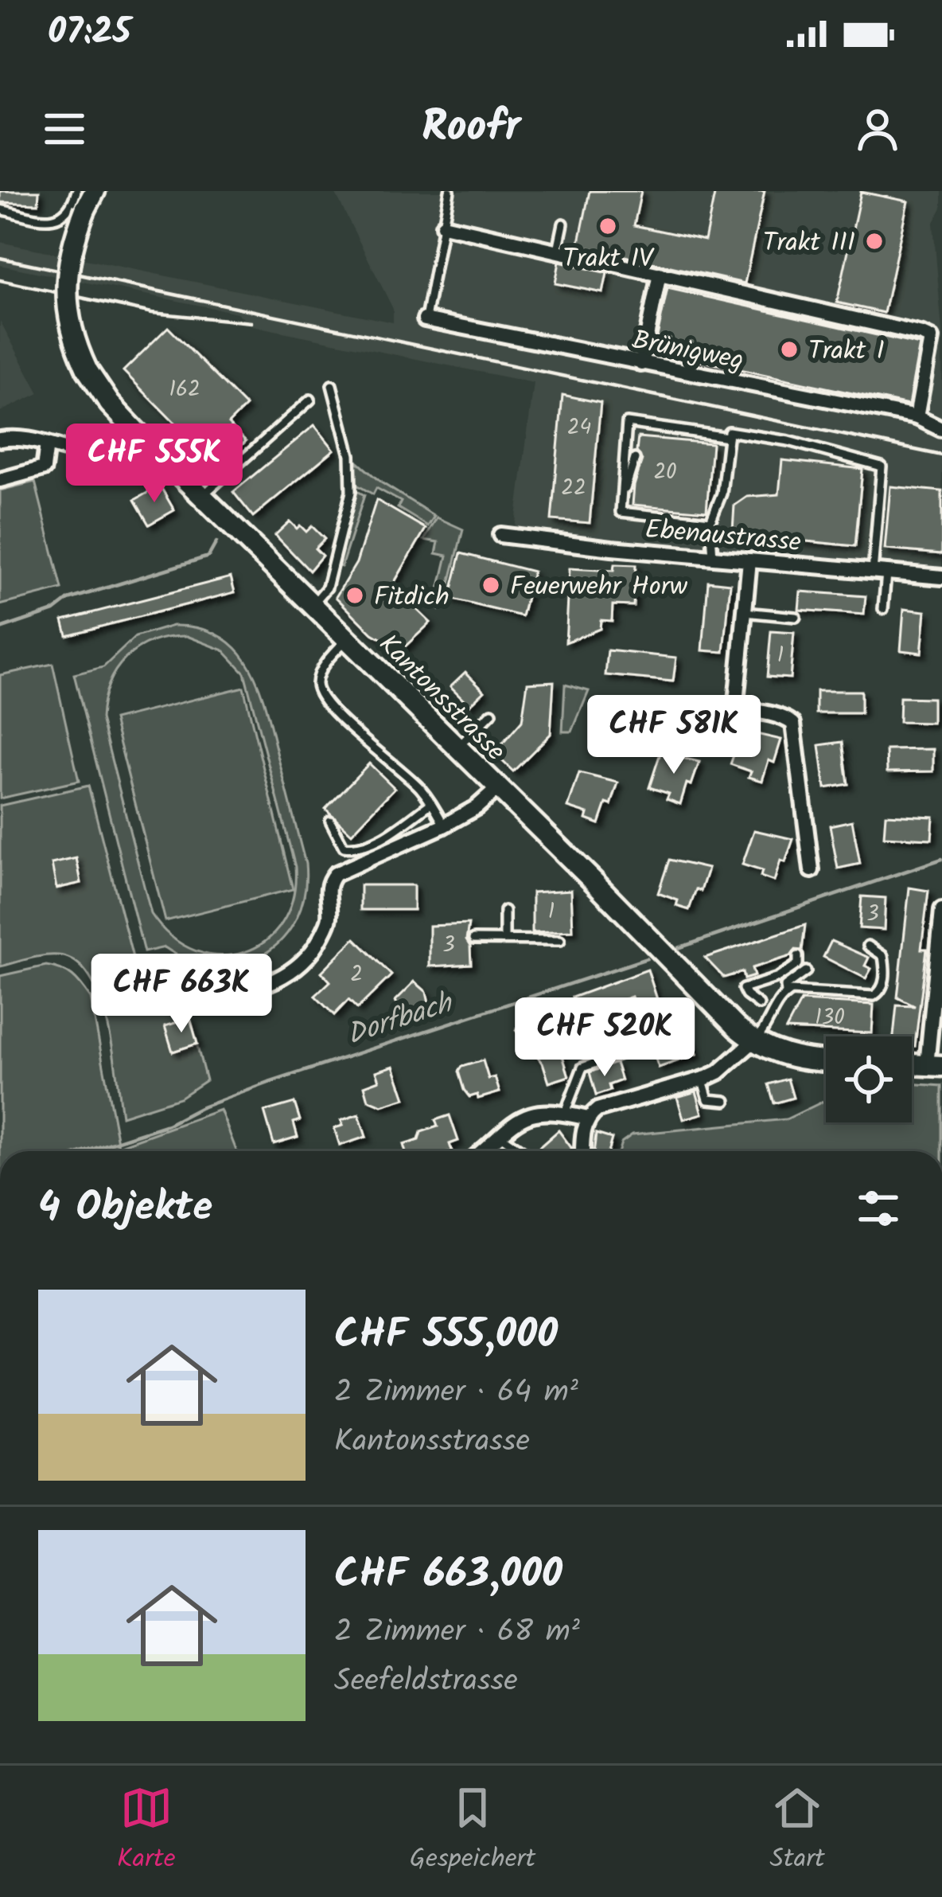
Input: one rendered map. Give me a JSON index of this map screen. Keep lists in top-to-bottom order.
{
  "streets": {
    "main road": ["Kantonsstrasse"],
    "street": ["Brünigweg", "Ebenaustrasse"]
  },
  "water": ["Dorfbach"],
  "places": [
    "Trakt IV",
    "Trakt III",
    "Trakt I",
    "Feuerwehr Horw",
    "Fitdich"
  ],
  "house_numbers": [
    "162",
    "24",
    "20",
    "22",
    "1",
    "1",
    "3",
    "3",
    "2",
    "130"
  ],
  "page": {
    "status": "07:25",
    "header": "Roofr",
    "price": [
      "CHF 555K",
      "CHF 581K",
      "CHF 663K",
      "CHF 520K"
    ],
    "heading": "4 Objekte",
    "list": [
      {
        "name": "CHF 555,000",
        "note": "2 Zimmer · 64 m² · Kantonsstrasse"
      },
      {
        "name": "CHF 663,000",
        "note": "2 Zimmer · 68 m² · Seefeldstrasse"
      }
    ],
    "tabs": ["Karte", "Gespeichert", "Start"]
  }
}
